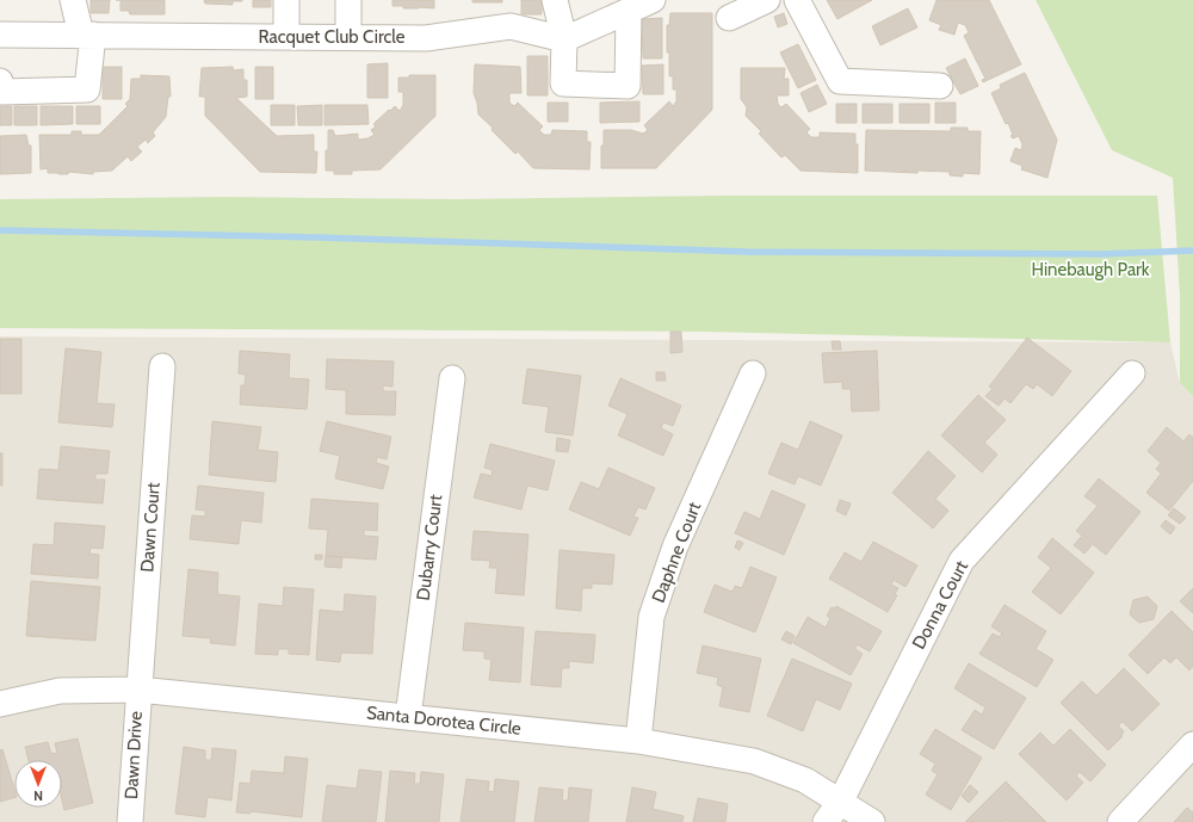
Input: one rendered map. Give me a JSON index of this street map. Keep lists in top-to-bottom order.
{
  "streets": {
    "street": [
      "Racquet Club Circle",
      "Dawn Court",
      "Dubarry Court",
      "Daphne Court",
      "Donna Court",
      "Santa Dorotea Circle",
      "Dawn Drive"
    ]
  },
  "crossings": [
    ["Dawn Court", "Santa Dorotea Circle"],
    ["Dawn Court", "Dawn Drive"],
    ["Dubarry Court", "Santa Dorotea Circle"],
    ["Daphne Court", "Santa Dorotea Circle"],
    ["Donna Court", "Santa Dorotea Circle"],
    ["Santa Dorotea Circle", "Dawn Drive"]
  ],
  "parks": ["Hinebaugh Park"],
  "north": "bottom"
}
